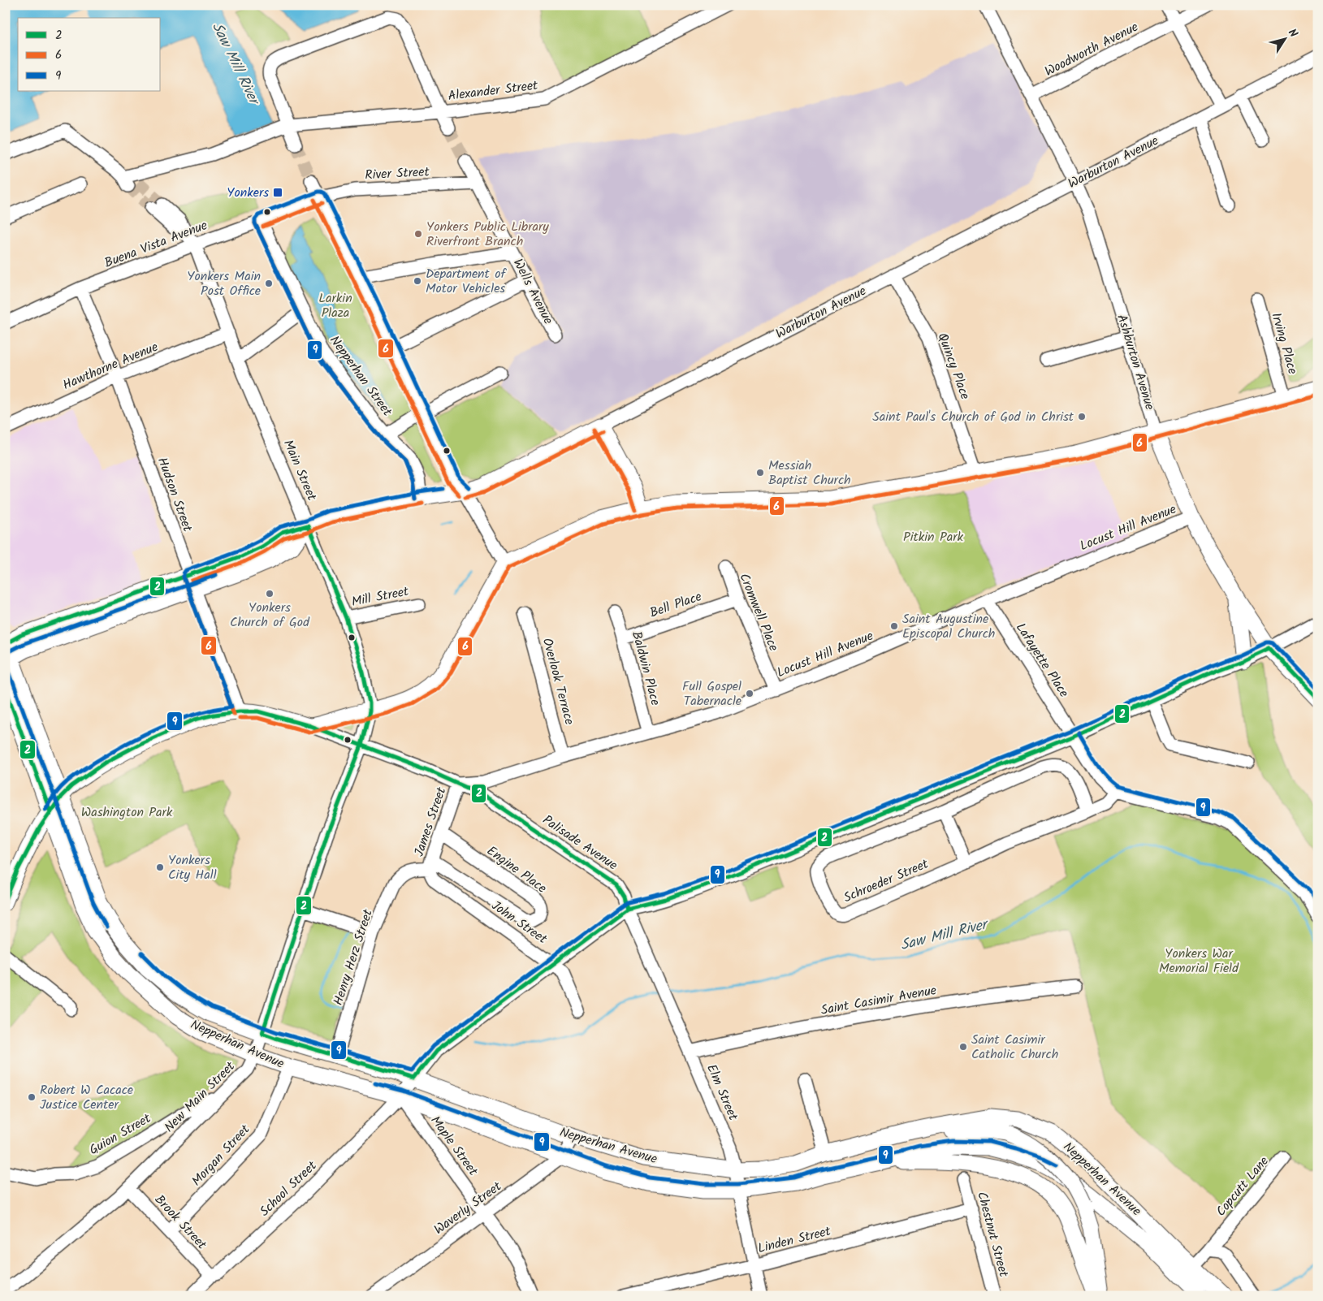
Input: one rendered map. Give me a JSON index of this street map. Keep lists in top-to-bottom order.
{
  "streets": {
    "main road": ["Warburton Avenue", "Ashburton Avenue", "Nepperhan Avenue"],
    "street": [
      "Woodworth Avenue",
      "Alexander Street",
      "River Street",
      "Buena Vista Avenue",
      "Wells Avenue",
      "Irving Place",
      "Hawthorne Avenue",
      "Quincy Place",
      "Nepperhan Street",
      "Main Street",
      "Hudson Street",
      "Locust Hill Avenue",
      "Mill Street",
      "Bell Place",
      "Cromwell Place",
      "Lafayette Place",
      "Baldwin Place",
      "Overlook Terrace",
      "James Street",
      "Palisade Avenue",
      "Engine Place",
      "Schroeder Street",
      "John Street",
      "Henry Herz Street",
      "Saint Casimir Avenue",
      "Elm Street",
      "New Main Street",
      "Guion Street",
      "Maple Street",
      "Morgan Street",
      "Copcutt Lane",
      "School Street",
      "Waverly Street",
      "Brook Street",
      "Chestnut Street",
      "Linden Street"
    ]
  },
  "crossings": [
    ["Woodworth Avenue", "Ashburton Avenue"],
    ["Warburton Avenue", "Ashburton Avenue"],
    ["Warburton Avenue", "Quincy Place"],
    ["Warburton Avenue", "Nepperhan Street"],
    ["Warburton Avenue", "Main Street"],
    ["Warburton Avenue", "Hudson Street"],
    ["Warburton Avenue", "Nepperhan Avenue"],
    ["River Street", "Buena Vista Avenue"],
    ["River Street", "Wells Avenue"],
    ["Buena Vista Avenue", "Nepperhan Street"],
    ["Buena Vista Avenue", "Main Street"],
    ["Buena Vista Avenue", "Hudson Street"],
    ["Ashburton Avenue", "Locust Hill Avenue"],
    ["Hawthorne Avenue", "Main Street"],
    ["Hawthorne Avenue", "Hudson Street"],
    ["Main Street", "Mill Street"],
    ["Main Street", "Palisade Avenue"],
    ["Main Street", "New Main Street"],
    ["Locust Hill Avenue", "Cromwell Place"],
    ["Locust Hill Avenue", "Lafayette Place"],
    ["Locust Hill Avenue", "Baldwin Place"],
    ["Locust Hill Avenue", "Overlook Terrace"],
    ["Locust Hill Avenue", "James Street"],
    ["Locust Hill Avenue", "Palisade Avenue"],
    ["Bell Place", "Cromwell Place"],
    ["Bell Place", "Baldwin Place"],
    ["Lafayette Place", "Schroeder Street"],
    ["James Street", "Palisade Avenue"],
    ["James Street", "Engine Place"],
    ["James Street", "John Street"],
    ["James Street", "Henry Herz Street"],
    ["Palisade Avenue", "Elm Street"],
    ["Palisade Avenue", "New Main Street"],
    ["Palisade Avenue", "School Street"],
    ["Engine Place", "John Street"],
    ["Engine Place", "Henry Herz Street"],
    ["John Street", "Henry Herz Street"],
    ["John Street", "School Street"],
    ["Henry Herz Street", "Nepperhan Avenue"],
    ["Saint Casimir Avenue", "Elm Street"],
    ["Nepperhan Avenue", "Elm Street"],
    ["Nepperhan Avenue", "New Main Street"],
    ["Nepperhan Avenue", "Maple Street"],
    ["Nepperhan Avenue", "Morgan Street"],
    ["Nepperhan Avenue", "Copcutt Lane"],
    ["Nepperhan Avenue", "School Street"],
    ["Nepperhan Avenue", "Waverly Street"],
    ["Elm Street", "School Street"],
    ["Elm Street", "Linden Street"],
    ["New Main Street", "Guion Street"],
    ["New Main Street", "Brook Street"],
    ["Maple Street", "School Street"],
    ["Maple Street", "Waverly Street"],
    ["Morgan Street", "Brook Street"],
    ["School Street", "Brook Street"],
    ["Chestnut Street", "Linden Street"]
  ],
  "water": ["Saw Mill River"],
  "parks": [
    "Larkin Plaza",
    "Pitkin Park",
    "Washington Park",
    "Yonkers War Memorial Field"
  ],
  "places": {
    "transit": ["Yonkers"],
    "other": [
      "Yonkers Public Library Riverfront Branch",
      "Department of Motor Vehicles",
      "Yonkers Main Post Office",
      "Saint Paul's Church of God in Christ",
      "Messiah Baptist Church",
      "Yonkers Church of God",
      "Saint Augustine Episcopal Church",
      "Full Gospel Tabernacle",
      "Yonkers City Hall",
      "Saint Casimir Catholic Church",
      "Robert W Cacace Justice Center"
    ]
  },
  "lines": ["transit line 9", "transit line 6", "transit line 2"],
  "legend": ["2", "6", "9"],
  "north": "top right"
}
